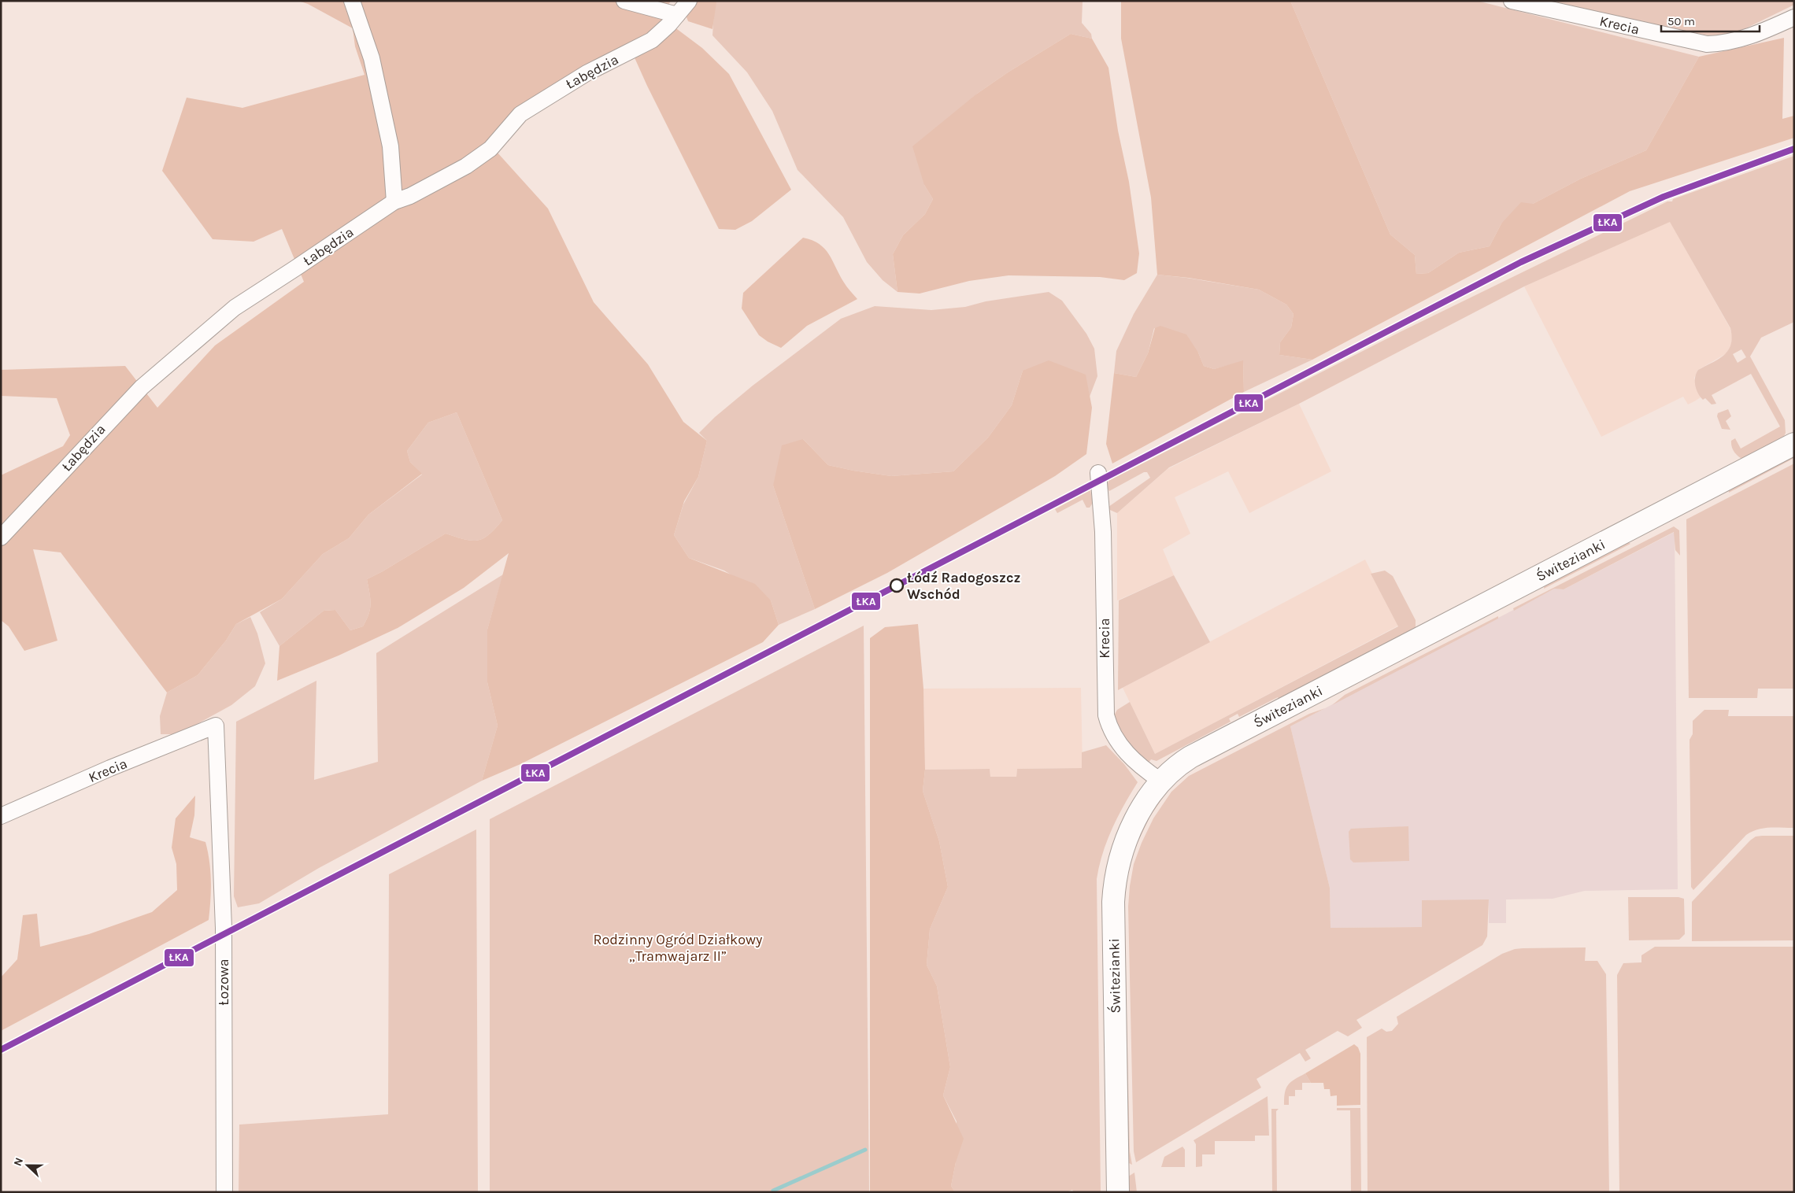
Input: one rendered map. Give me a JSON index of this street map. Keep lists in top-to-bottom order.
{
  "streets": {
    "street": [
      "Krecia",
      "Łabędzia",
      "Świtezianki",
      "Łozowa"
    ]
  },
  "crossings": [
    ["Krecia", "Świtezianki"],
    ["Krecia", "Łozowa"]
  ],
  "parks": ["Rodzinny Ogród Działkowy „Tramwajarz II”"],
  "places": ["Łódź Radogoszcz Wschód"],
  "lines": ["transit line ŁKA"],
  "scale_bar": "50 m",
  "north": "left"
}
